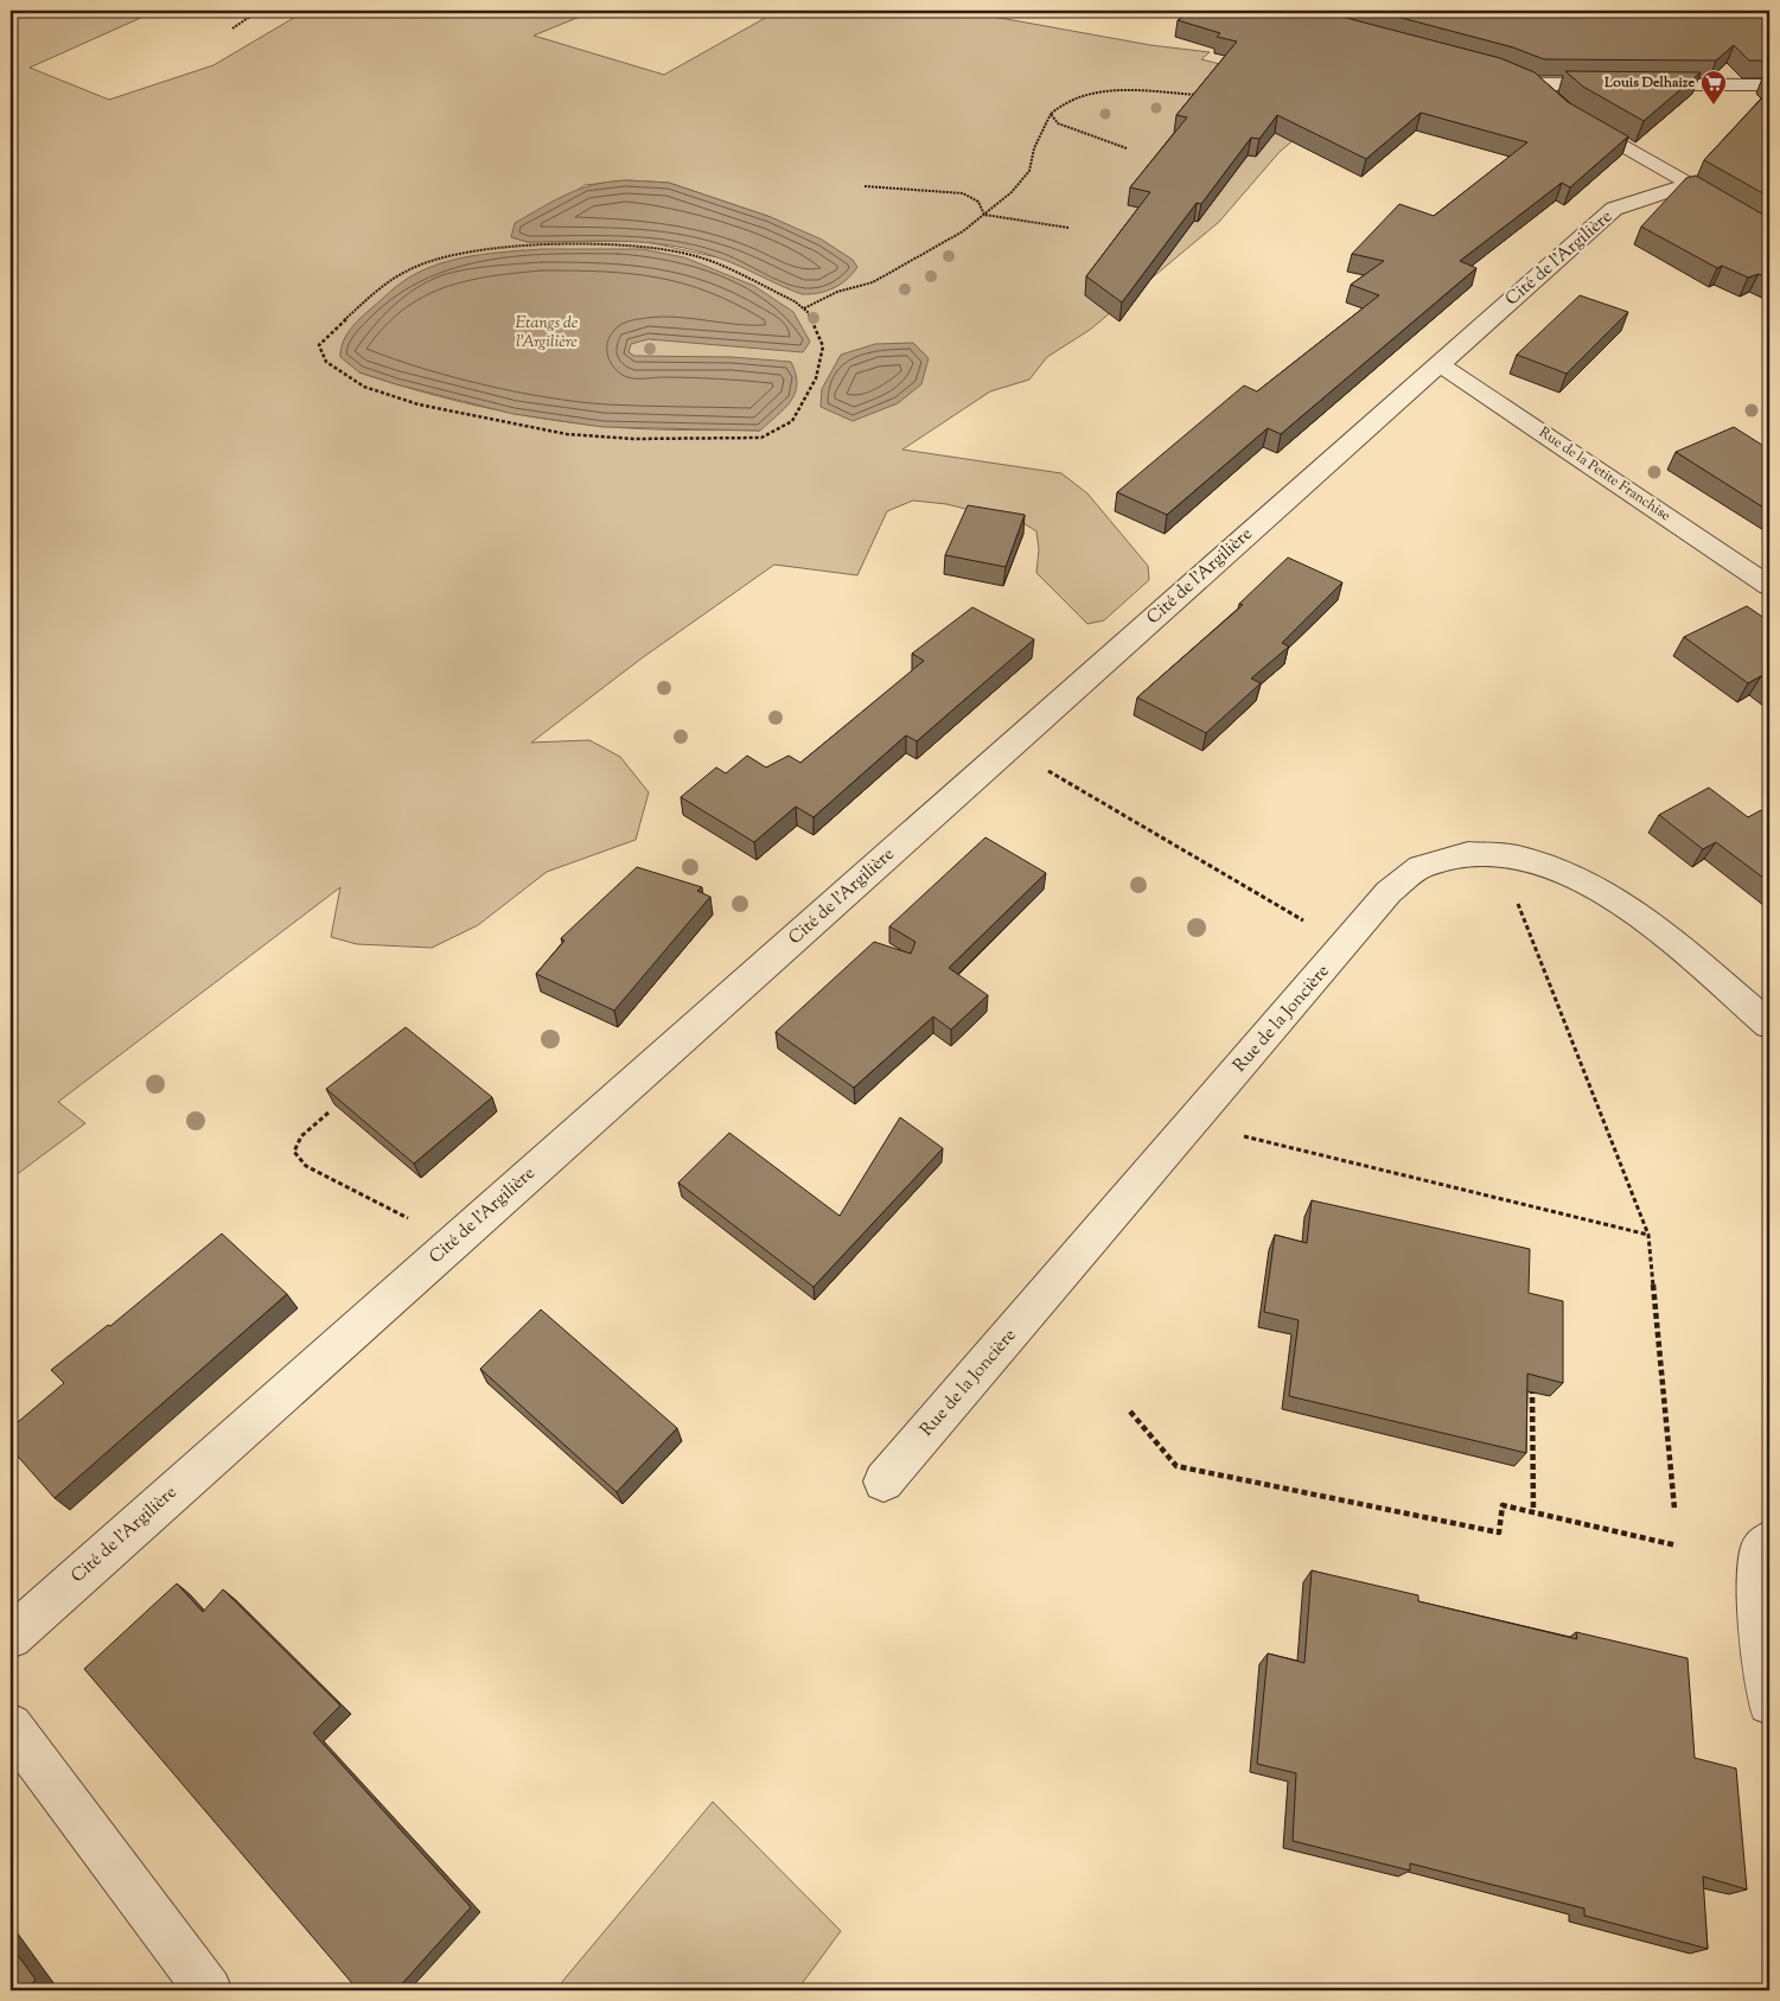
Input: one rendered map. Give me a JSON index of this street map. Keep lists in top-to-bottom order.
{
  "streets": {
    "street": ["Cité de l'Argilière", "Rue de la Petite Franchise", "Rue de la Joncière"]
  },
  "crossings": [
    ["Cité de l'Argilière", "Rue de la Petite Franchise"]
  ],
  "water": ["Etangs de l'Argilière"],
  "places": {
    "supermarket": ["Louis Delhaize"]
  }
}
